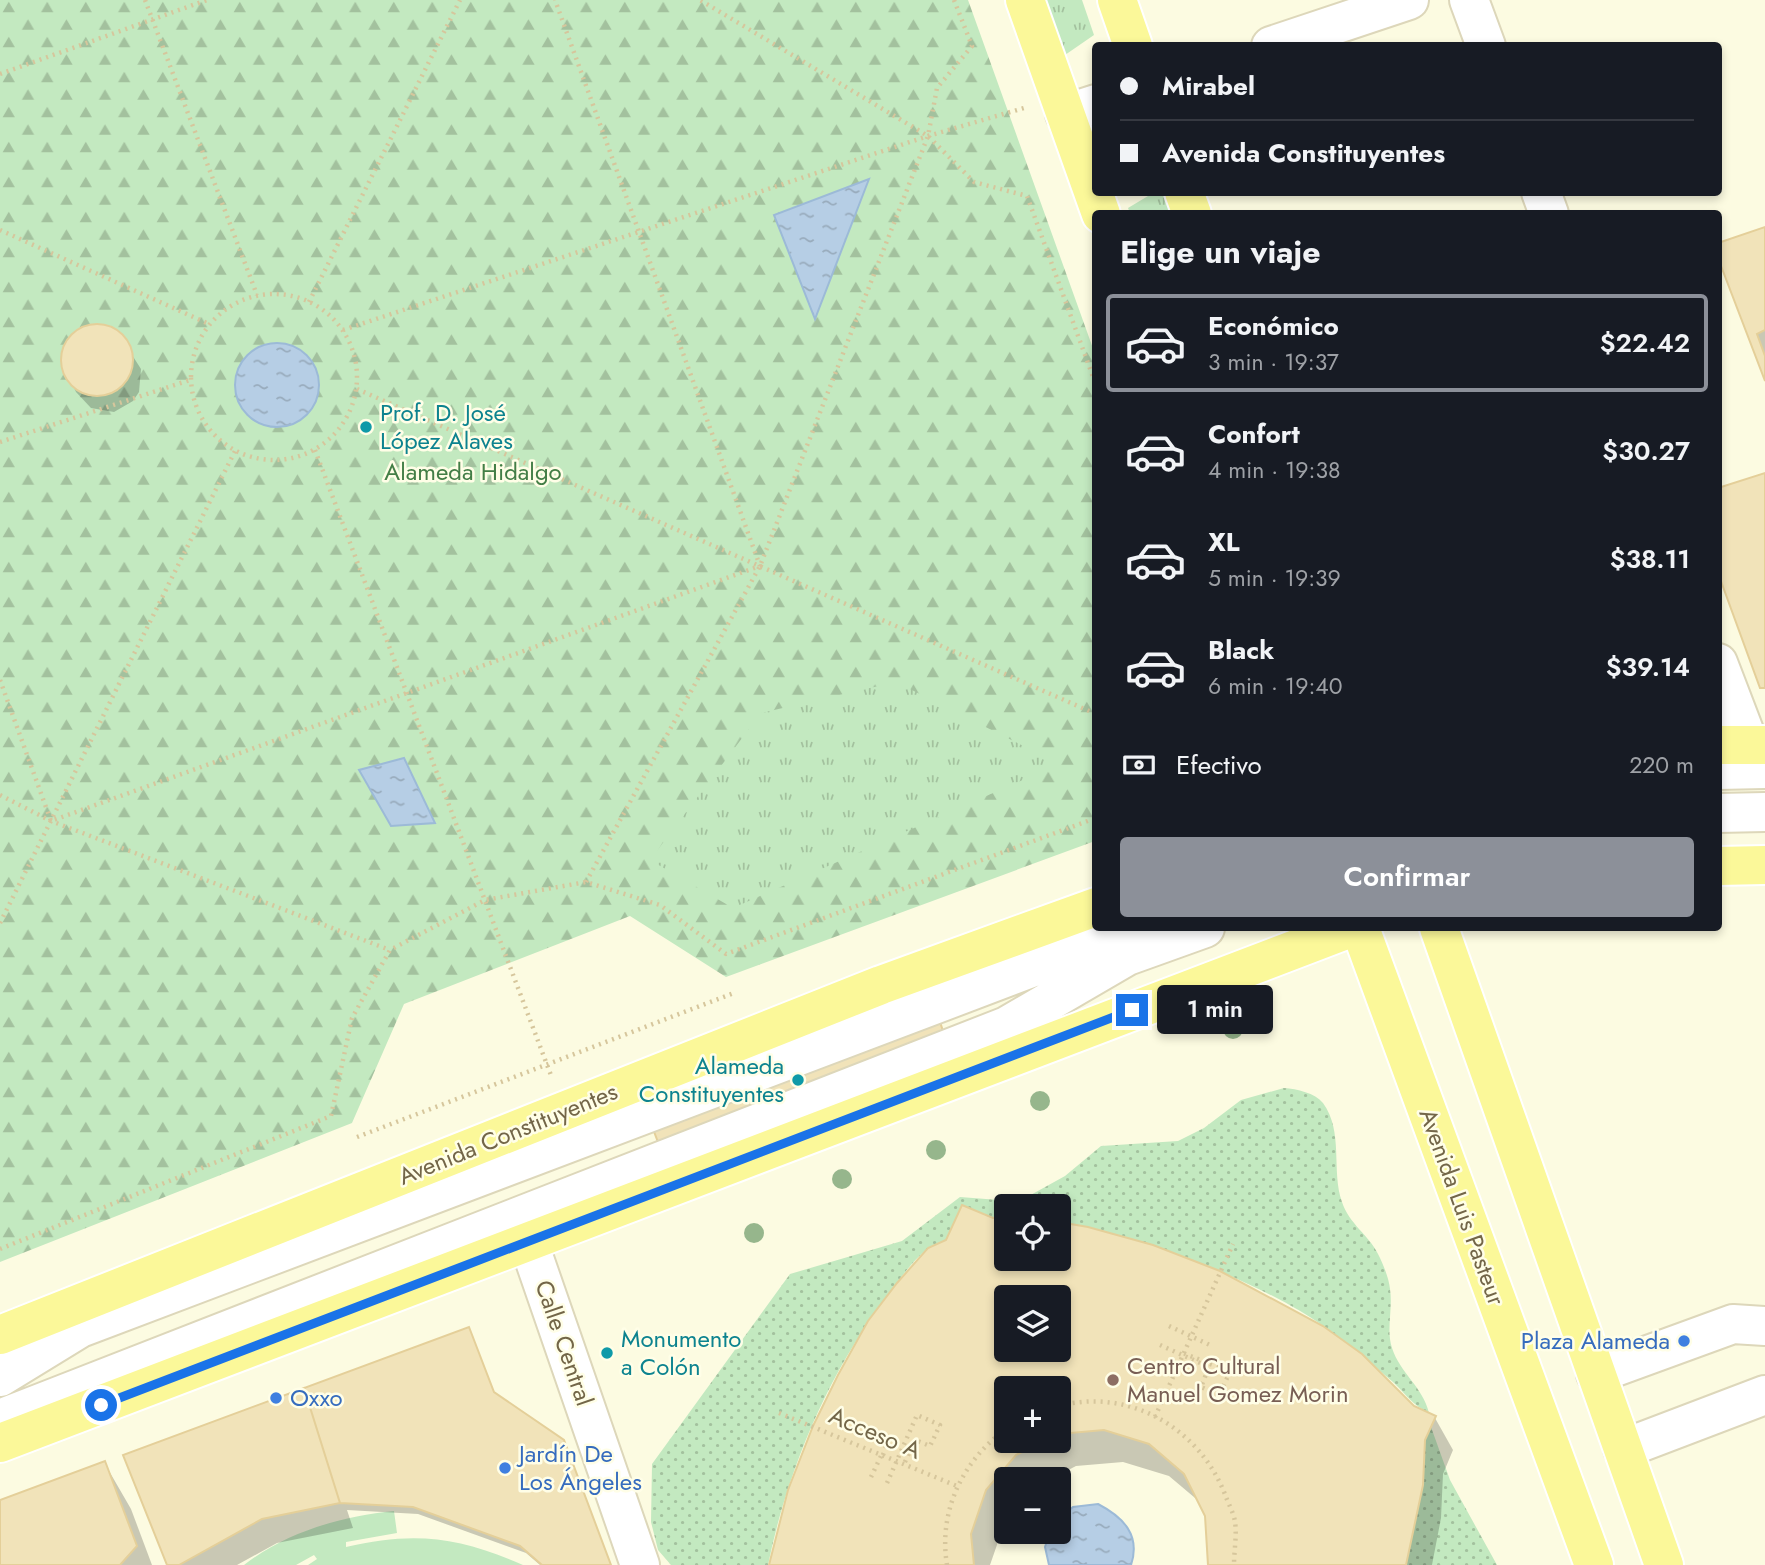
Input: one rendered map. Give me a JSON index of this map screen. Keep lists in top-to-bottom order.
{
  "streets": {
    "main road": ["Avenida Constituyentes", "Avenida Luis Pasteur"],
    "street": ["Calle Central"],
    "path": ["Acceso A"]
  },
  "parks": ["Alameda Hidalgo"],
  "places": [
    "Prof. D. José López Alaves",
    "Alameda Constituyentes",
    "Plaza Alameda",
    "Monumento a Colón",
    "Centro Cultural Manuel Gomez Morin",
    "Oxxo",
    "Jardín De Los Ángeles"
  ],
  "page": {
    "banner": ["Mirabel", "Avenida Constituyentes"],
    "heading": "Elige un viaje",
    "list": [
      {
        "name": "Económico",
        "note": "3 min · 19:37",
        "value": "$22.42"
      },
      {
        "name": "Confort",
        "note": "4 min · 19:38",
        "value": "$30.27"
      },
      {
        "name": "XL",
        "note": "5 min · 19:39",
        "value": "$38.11"
      },
      {
        "name": "Black",
        "note": "6 min · 19:40",
        "value": "$39.14"
      }
    ],
    "pay": ["Efectivo", "220 m"],
    "buttons": "Confirmar",
    "bubble": "1 min",
    "map_buttons": ["+", "−"]
  }
}
